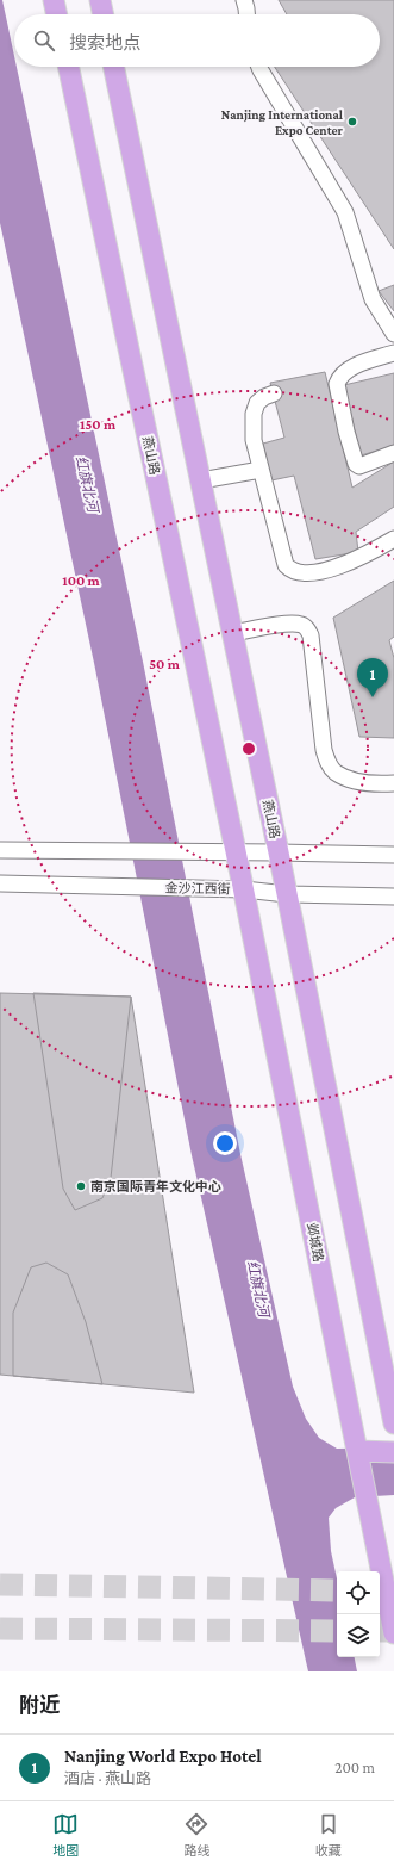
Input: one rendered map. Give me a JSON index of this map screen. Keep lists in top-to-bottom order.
{
  "streets": {
    "main road": ["燕山路", "邺城路"],
    "street": ["金沙江西街"]
  },
  "crossings": [
    ["燕山路", "邺城路"],
    ["金沙江西街", "邺城路"]
  ],
  "water": ["红旗北河"],
  "places": ["Nanjing International Expo Center", "南京国际青年文化中心"],
  "page": {
    "search": "搜索地点",
    "pins": "1",
    "heading": "附近",
    "list": [
      {
        "mark": "1",
        "name": "Nanjing World Expo Hotel",
        "note": "酒店 · 燕山路",
        "value": "200 m"
      }
    ],
    "nav": ["地图", "路线", "收藏"]
  },
  "rings": ["150 m", "100 m", "50 m"]
}
